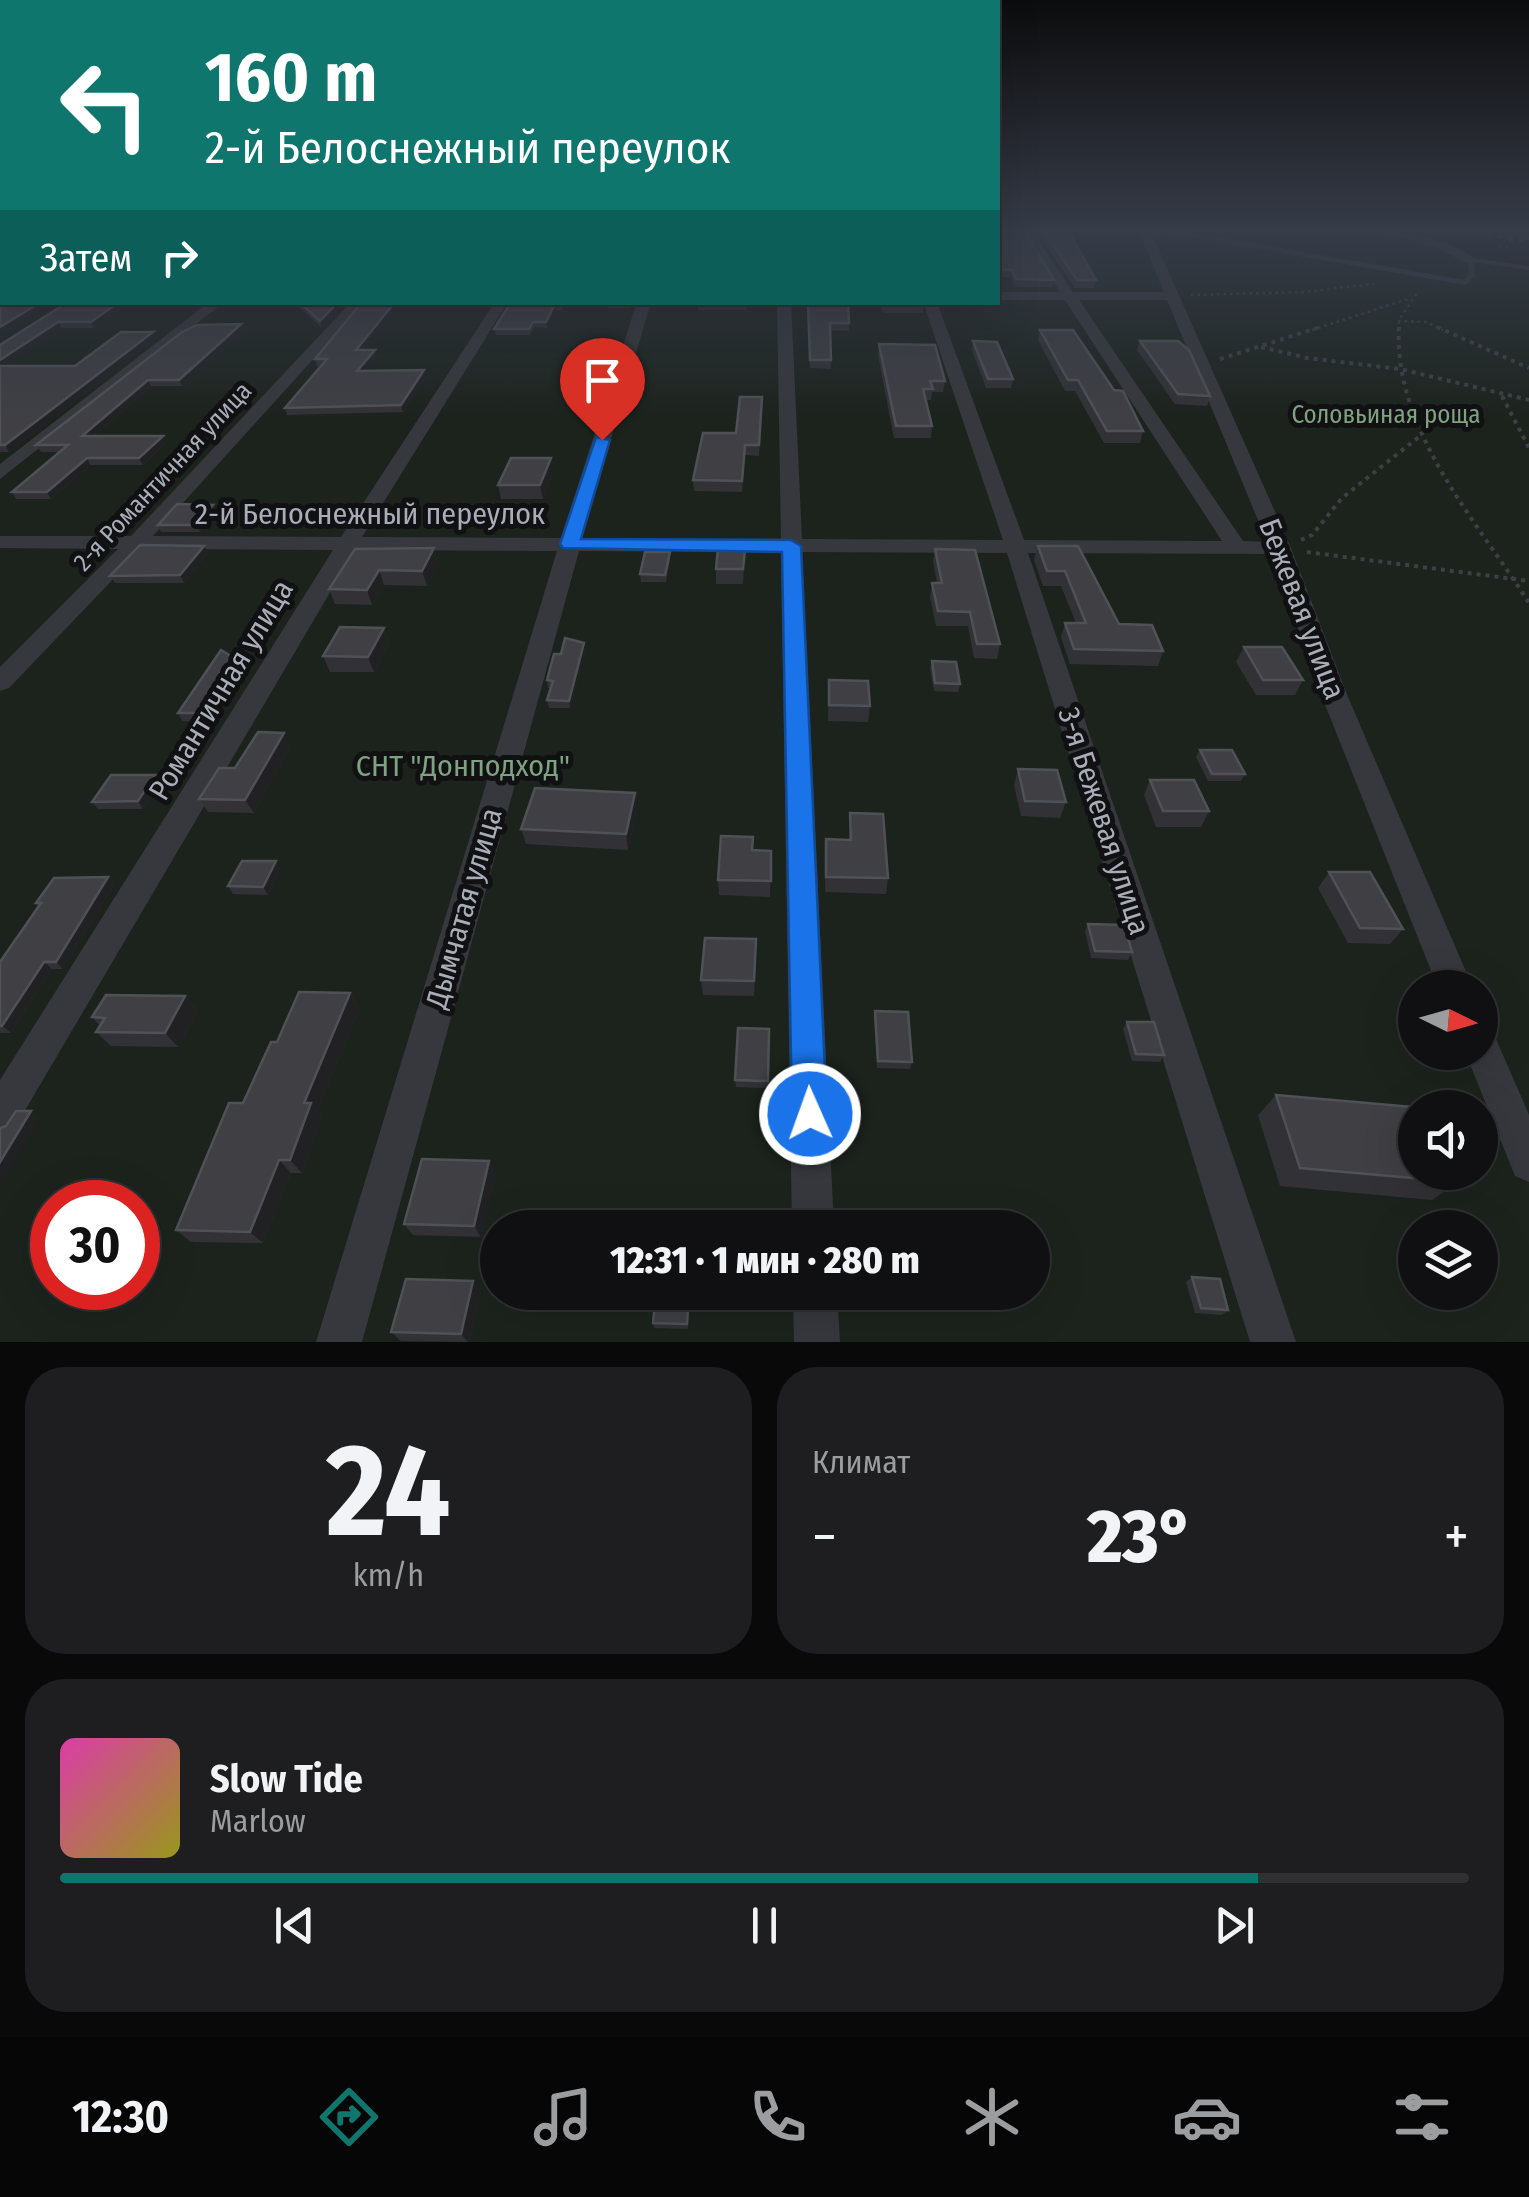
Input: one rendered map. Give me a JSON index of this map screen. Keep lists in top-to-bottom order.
{
  "streets": {
    "street": [
      "2-я Романтичная улица",
      "2-й Белоснежный переулок",
      "Бежевая улица",
      "Романтичная улица",
      "3-я Бежевая улица",
      "Дымчатая улица"
    ]
  },
  "crossings": [
    ["2-я Романтичная улица", "2-й Белоснежный переулок"],
    ["2-й Белоснежный переулок", "Бежевая улица"],
    ["2-й Белоснежный переулок", "Романтичная улица"],
    ["2-й Белоснежный переулок", "3-я Бежевая улица"],
    ["2-й Белоснежный переулок", "Дымчатая улица"]
  ],
  "parks": ["Соловьиная роща", "СНТ \"Донподход\""],
  "north": "right",
  "page": {
    "turn": ["160 m", "2-й Белоснежный переулок"],
    "then": "Затем",
    "limit": "30",
    "trip": "12:31 · 1 мин · 280 m",
    "tile": [
      ["24", "km/h"],
      "Климат"
    ],
    "heat": ["−", "23°", "+"],
    "song": ["Slow Tide", "Marlow"],
    "tabs": "12:30"
  }
}
